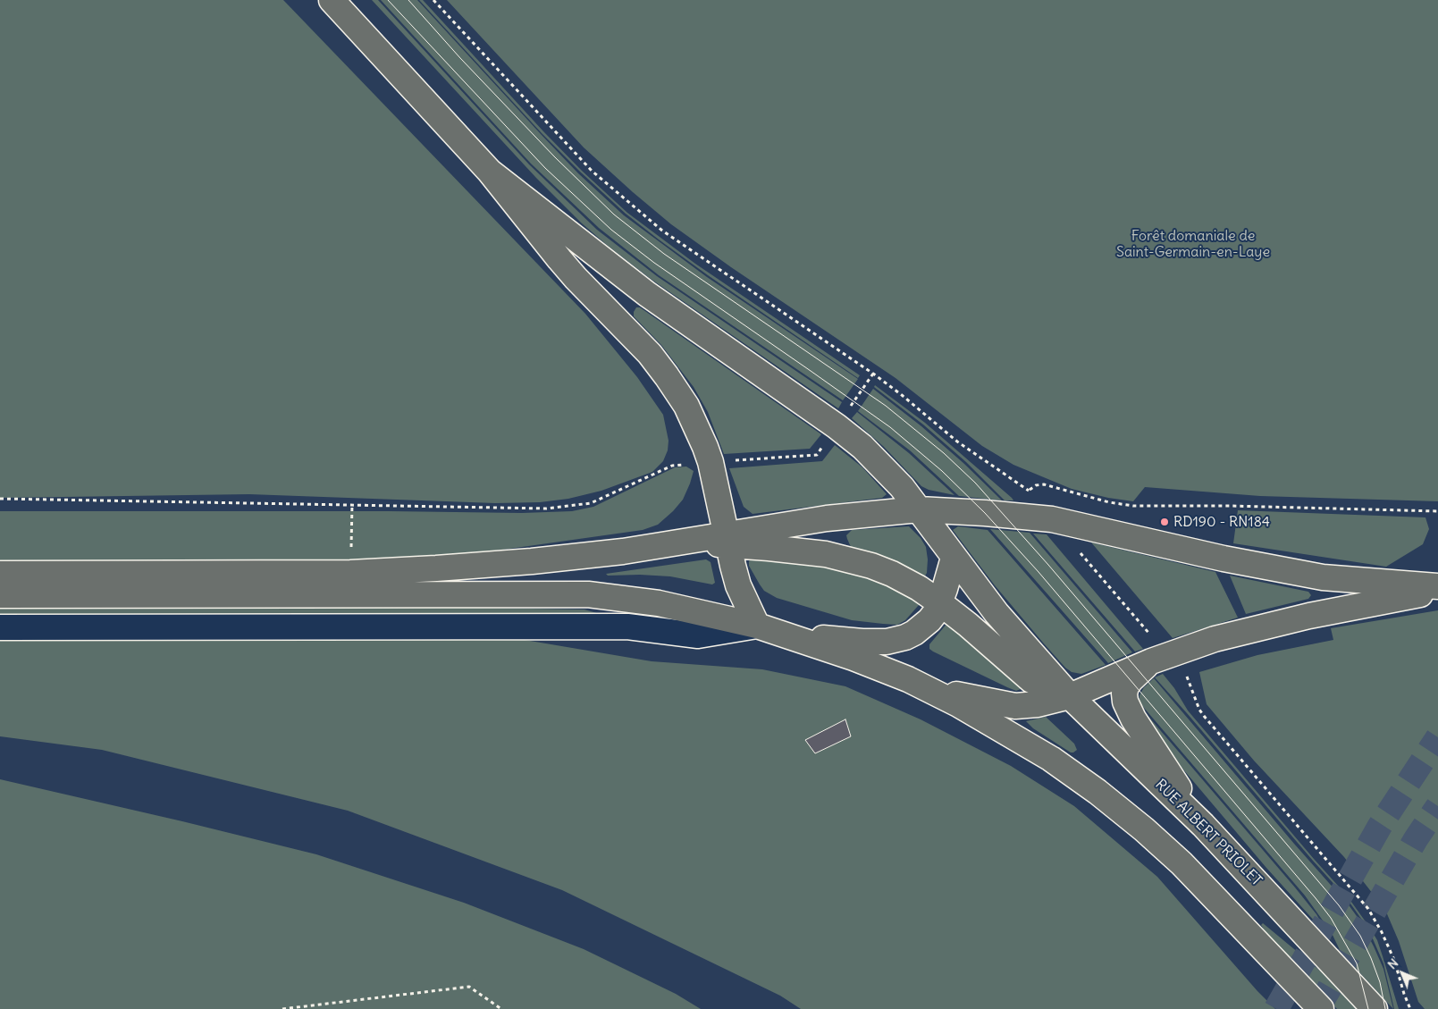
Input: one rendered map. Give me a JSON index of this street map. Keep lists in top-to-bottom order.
{
  "streets": {
    "main road": ["RUE ALBERT PRIOLET"]
  },
  "parks": ["Forêt domaniale de Saint-Germain-en-Laye"],
  "places": ["RD190 - RN184"],
  "north": "top left"
}
